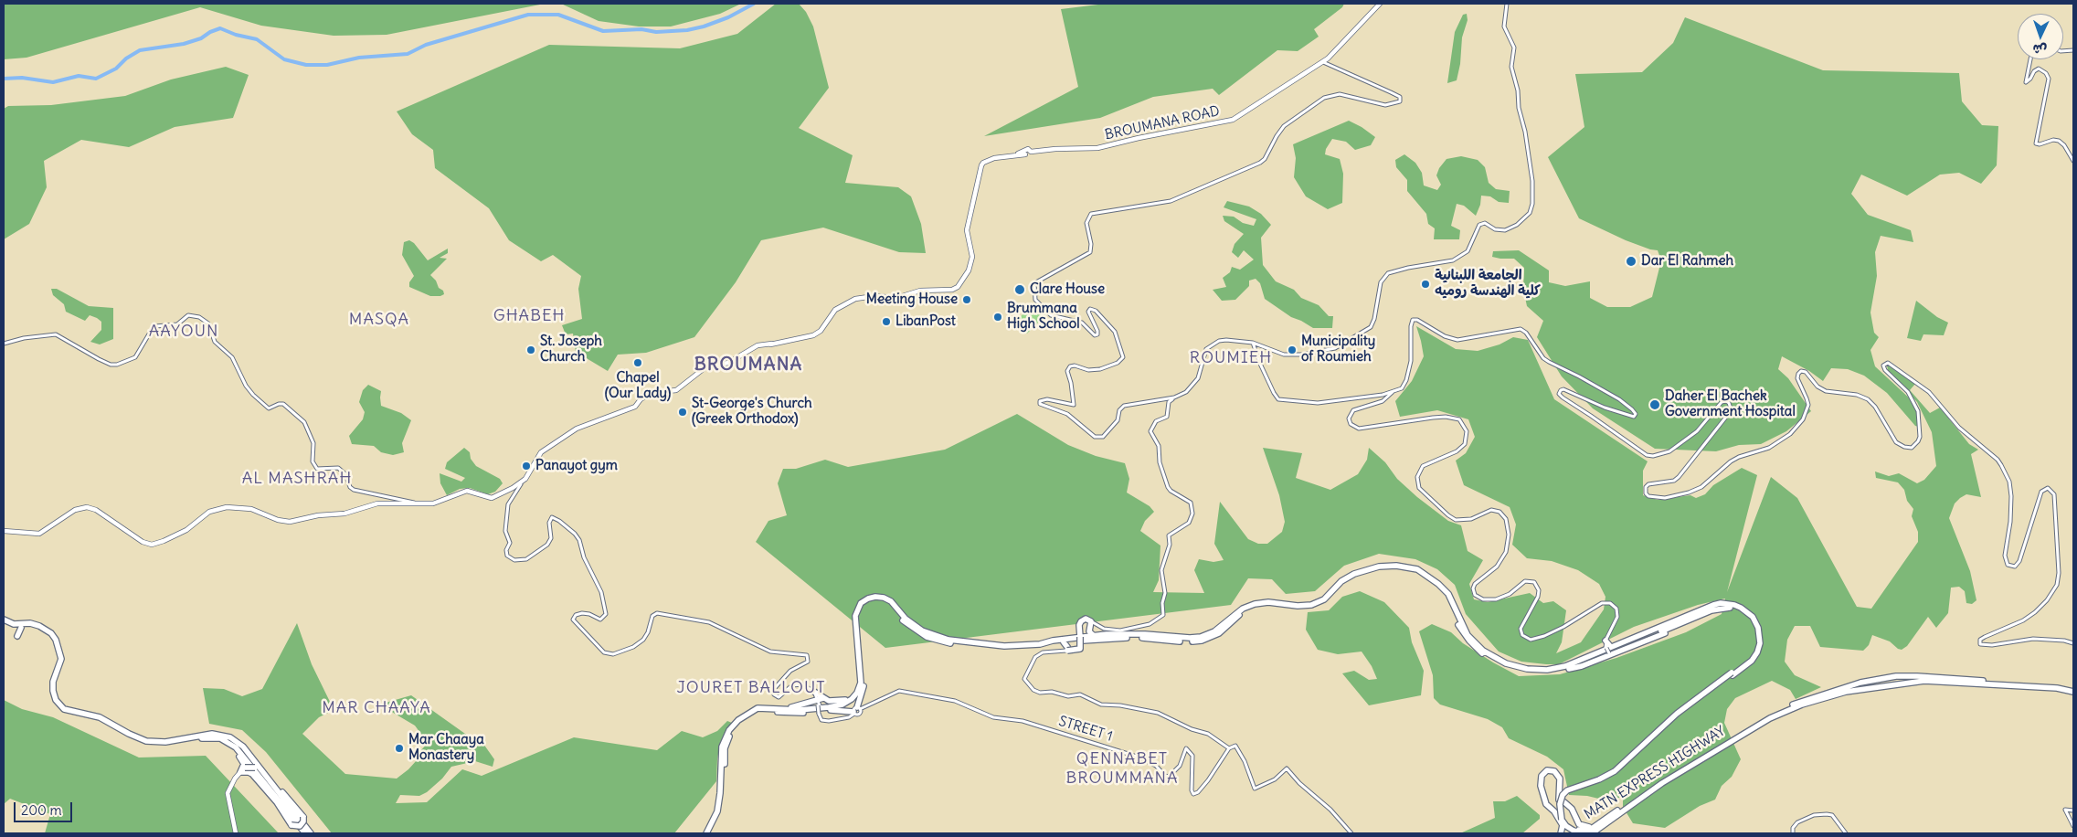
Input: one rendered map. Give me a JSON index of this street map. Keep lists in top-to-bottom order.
{
  "streets": {
    "highway": ["MATN EXPRESS HIGHWAY"],
    "main road": ["BROUMANA ROAD"],
    "street": ["STREET 1"]
  },
  "districts": [
    "GHABEH",
    "MASQA",
    "AAYOUN",
    "ROUMIEH",
    "BROUMANA",
    "AL MASHRAH",
    "JOURET BALLOUT",
    "MAR CHAAYA",
    "QENNABET BROUMMANA"
  ],
  "places": [
    "Dar El Rahmeh",
    "الجامعة اللبنانية كلية الهندسة روميه",
    "Clare House",
    "Meeting House",
    "Brummana High School",
    "LibanPost",
    "St. Joseph Church",
    "Municipality of Roumieh",
    "Chapel (Our Lady)",
    "Daher El Bachek Government Hospital",
    "St-George's Church (Greek Orthodox)",
    "Panayot gym",
    "Mar Chaaya Monastery"
  ],
  "scale_bar": "200 m",
  "north": "bottom"
}
